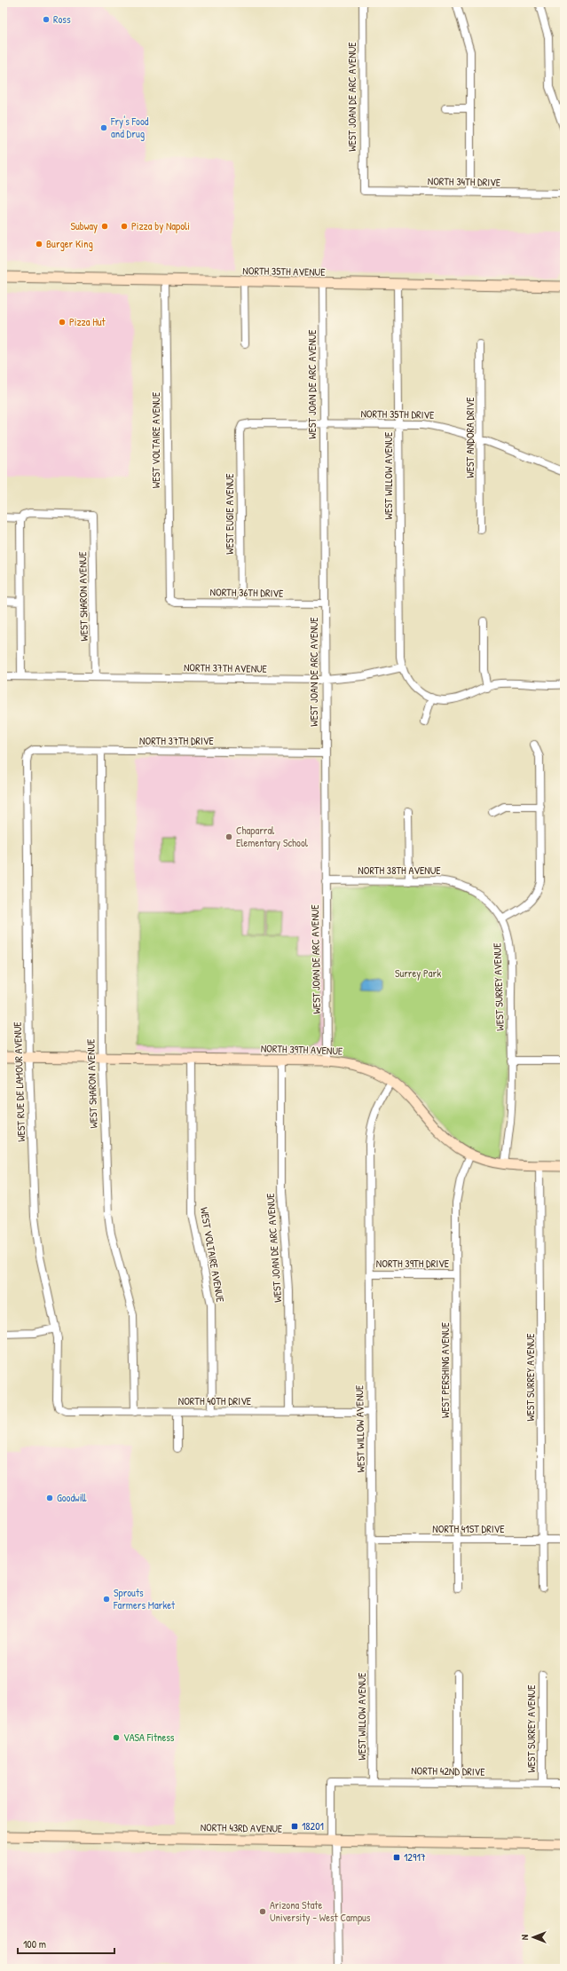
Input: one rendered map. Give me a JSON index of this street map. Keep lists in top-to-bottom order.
{
  "streets": {
    "main road": ["NORTH 35TH AVENUE", "NORTH 39TH AVENUE", "NORTH 43RD AVENUE"],
    "street": [
      "WEST JOAN DE ARC AVENUE",
      "NORTH 34TH DRIVE",
      "NORTH 35TH DRIVE",
      "WEST ANDORA DRIVE",
      "WEST VOLTAIRE AVENUE",
      "WEST WILLOW AVENUE",
      "WEST EUGIE AVENUE",
      "NORTH 36TH DRIVE",
      "WEST SHARON AVENUE",
      "NORTH 37TH AVENUE",
      "NORTH 37TH DRIVE",
      "NORTH 38TH AVENUE",
      "WEST SURREY AVENUE",
      "WEST RUE DE LAMOUR AVENUE",
      "NORTH 39TH DRIVE",
      "WEST PERSHING AVENUE",
      "NORTH 40TH DRIVE",
      "NORTH 41ST DRIVE",
      "NORTH 42ND DRIVE"
    ]
  },
  "crossings": [
    ["WEST JOAN DE ARC AVENUE", "NORTH 34TH DRIVE"],
    ["WEST JOAN DE ARC AVENUE", "NORTH 35TH AVENUE"],
    ["WEST JOAN DE ARC AVENUE", "NORTH 35TH DRIVE"],
    ["WEST JOAN DE ARC AVENUE", "NORTH 36TH DRIVE"],
    ["WEST JOAN DE ARC AVENUE", "NORTH 37TH AVENUE"],
    ["WEST JOAN DE ARC AVENUE", "NORTH 37TH DRIVE"],
    ["WEST JOAN DE ARC AVENUE", "NORTH 38TH AVENUE"],
    ["WEST JOAN DE ARC AVENUE", "NORTH 39TH AVENUE"],
    ["WEST JOAN DE ARC AVENUE", "NORTH 40TH DRIVE"],
    ["NORTH 35TH AVENUE", "WEST VOLTAIRE AVENUE"],
    ["NORTH 35TH AVENUE", "WEST WILLOW AVENUE"],
    ["NORTH 35TH DRIVE", "WEST ANDORA DRIVE"],
    ["NORTH 35TH DRIVE", "WEST WILLOW AVENUE"],
    ["NORTH 35TH DRIVE", "WEST EUGIE AVENUE"],
    ["WEST VOLTAIRE AVENUE", "NORTH 36TH DRIVE"],
    ["WEST VOLTAIRE AVENUE", "NORTH 39TH AVENUE"],
    ["WEST VOLTAIRE AVENUE", "NORTH 40TH DRIVE"],
    ["WEST WILLOW AVENUE", "NORTH 37TH AVENUE"],
    ["WEST WILLOW AVENUE", "NORTH 39TH AVENUE"],
    ["WEST WILLOW AVENUE", "NORTH 39TH DRIVE"],
    ["WEST WILLOW AVENUE", "NORTH 40TH DRIVE"],
    ["WEST WILLOW AVENUE", "NORTH 41ST DRIVE"],
    ["WEST WILLOW AVENUE", "NORTH 42ND DRIVE"],
    ["WEST EUGIE AVENUE", "NORTH 36TH DRIVE"],
    ["WEST SHARON AVENUE", "NORTH 37TH AVENUE"],
    ["WEST SHARON AVENUE", "NORTH 37TH DRIVE"],
    ["WEST SHARON AVENUE", "NORTH 39TH AVENUE"],
    ["WEST SHARON AVENUE", "NORTH 40TH DRIVE"],
    ["NORTH 37TH DRIVE", "WEST RUE DE LAMOUR AVENUE"],
    ["NORTH 38TH AVENUE", "WEST SURREY AVENUE"],
    ["WEST SURREY AVENUE", "NORTH 39TH AVENUE"],
    ["WEST SURREY AVENUE", "NORTH 41ST DRIVE"],
    ["WEST SURREY AVENUE", "NORTH 42ND DRIVE"],
    ["NORTH 39TH AVENUE", "WEST RUE DE LAMOUR AVENUE"],
    ["NORTH 39TH AVENUE", "WEST PERSHING AVENUE"],
    ["WEST RUE DE LAMOUR AVENUE", "NORTH 40TH DRIVE"],
    ["NORTH 39TH DRIVE", "WEST PERSHING AVENUE"],
    ["WEST PERSHING AVENUE", "NORTH 41ST DRIVE"],
    ["NORTH 42ND DRIVE", "NORTH 43RD AVENUE"]
  ],
  "parks": ["Surrey Park"],
  "places": {
    "other": [
      "Ross",
      "Fry's Food and Drug",
      "Subway",
      "Pizza by Napoli",
      "Burger King",
      "Pizza Hut",
      "Chaparral Elementary School",
      "Goodwill",
      "Sprouts Farmers Market",
      "VASA Fitness",
      "Arizona State University - West Campus"
    ],
    "transit": ["18201", "12917"]
  },
  "scale_bar": "100 m",
  "north": "left"
}
